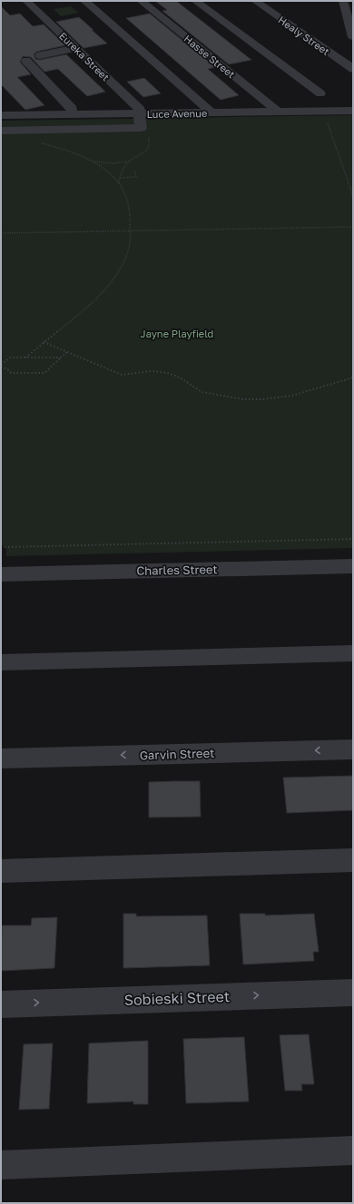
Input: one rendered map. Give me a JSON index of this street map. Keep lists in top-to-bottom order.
{
  "streets": {
    "street": [
      "Healy Street",
      "Eureka Street",
      "Hasse Street",
      "Luce Avenue",
      "Charles Street",
      "Garvin Street",
      "Sobieski Street"
    ]
  },
  "crossings": [
    ["Eureka Street", "Luce Avenue"],
    ["Hasse Street", "Luce Avenue"]
  ],
  "parks": ["Jayne Playfield"]
}
